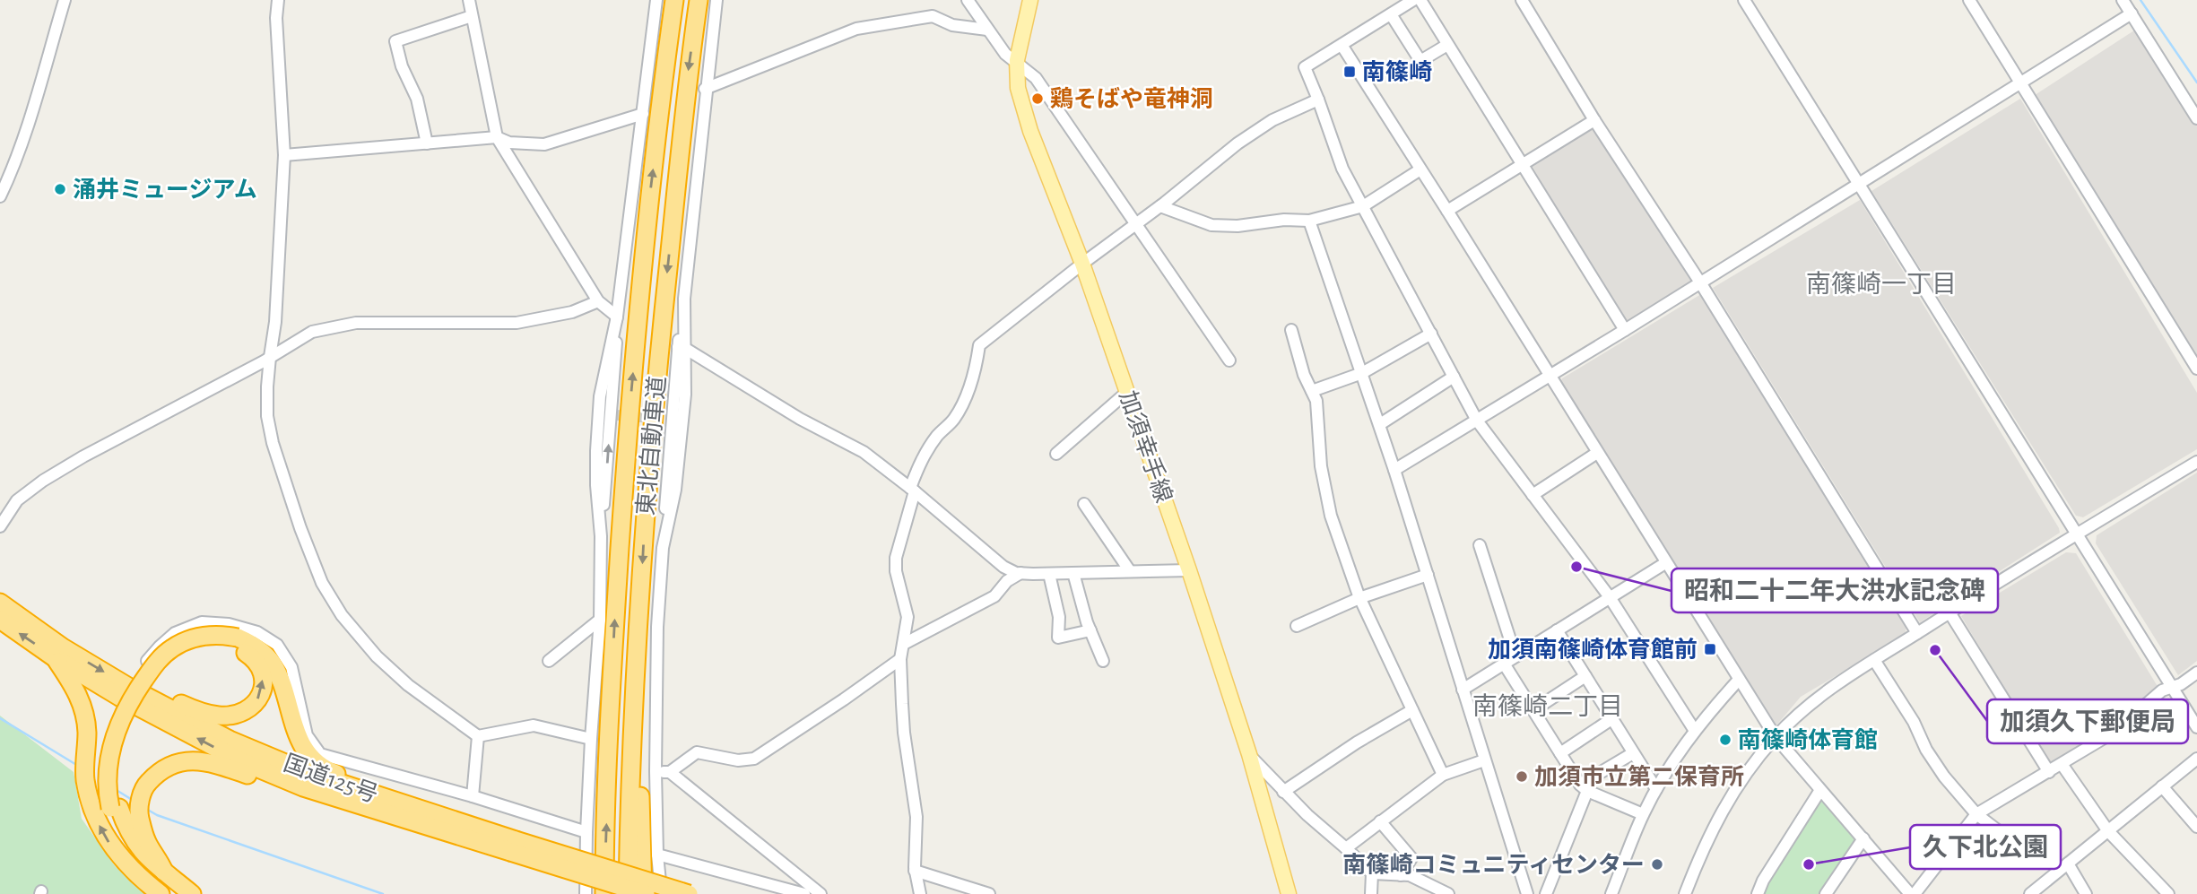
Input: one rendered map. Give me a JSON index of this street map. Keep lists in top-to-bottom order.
{
  "streets": {
    "highway": ["東北自動車道", "国道125号"],
    "main road": ["加須幸手線"]
  },
  "districts": ["南篠崎一丁目", "南篠崎二丁目"],
  "places": {
    "transit": ["南篠崎", "加須南篠崎体育館前"],
    "other": [
      "鶏そばや竜神洞",
      "涌井ミュージアム",
      "昭和二十二年大洪水記念碑",
      "加須久下郵便局",
      "南篠崎体育館",
      "加須市立第二保育所",
      "南篠崎コミュニティセンター",
      "久下北公園"
    ]
  }
}
